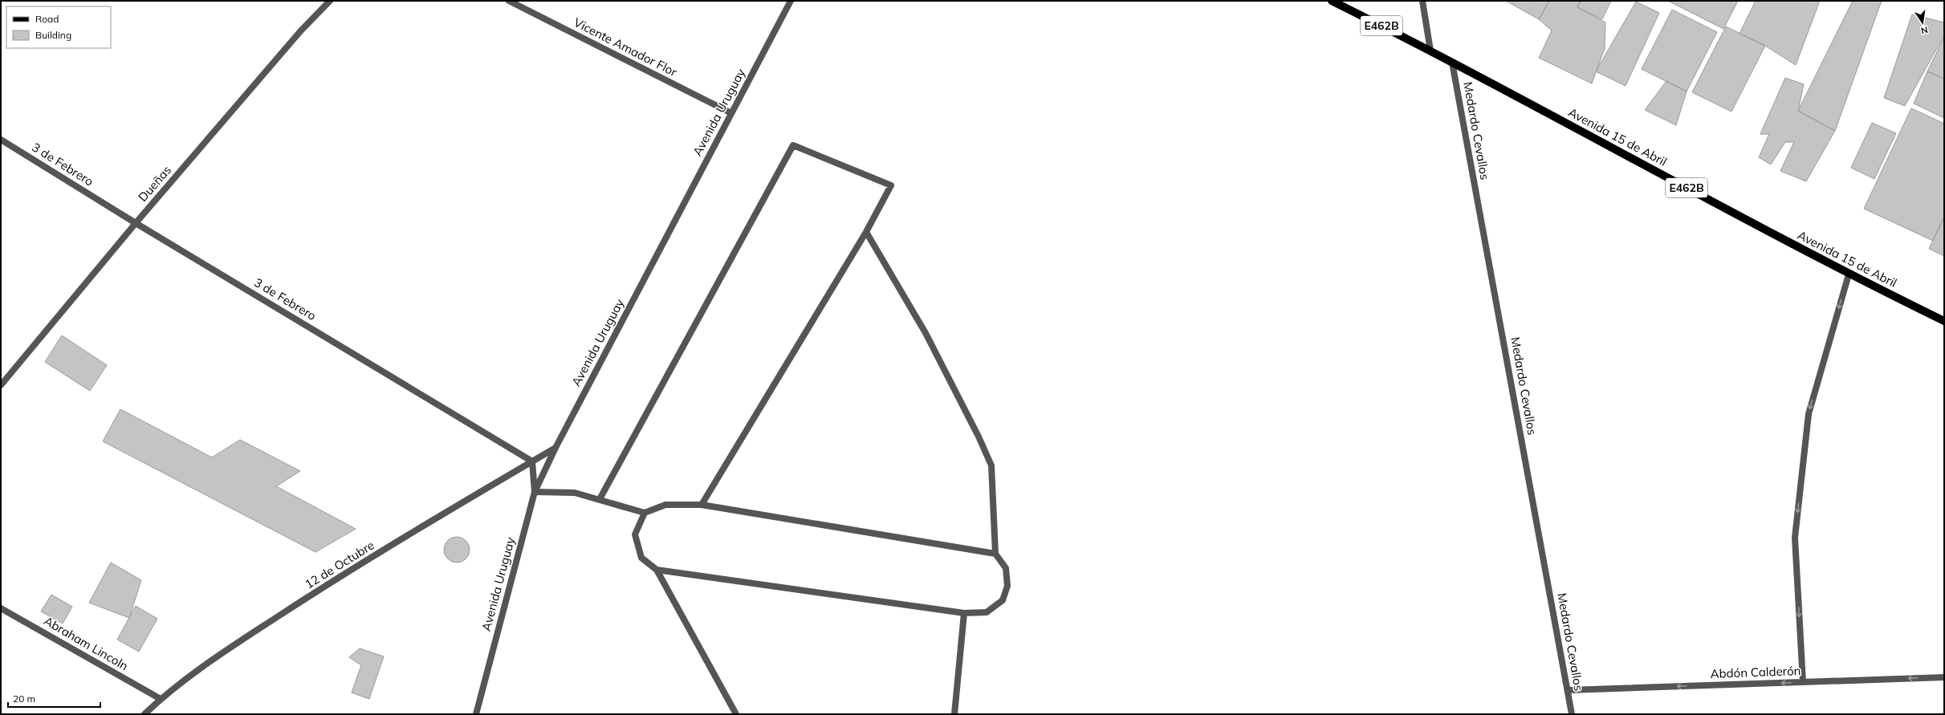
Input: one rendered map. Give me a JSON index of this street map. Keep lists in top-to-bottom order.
{
  "streets": {
    "main road": ["E462B", "Avenida 15 de Abril"],
    "street": [
      "Vicente Amador Flor",
      "Avenida Uruguay",
      "Medardo Cevallos",
      "3 de Febrero",
      "Dueñas",
      "12 de Octubre",
      "Abraham Lincoln",
      "Abdón Calderón"
    ]
  },
  "crossings": [
    ["Vicente Amador Flor", "Avenida Uruguay"],
    ["Avenida Uruguay", "12 de Octubre"],
    ["Medardo Cevallos", "Avenida 15 de Abril"],
    ["Medardo Cevallos", "Abdón Calderón"],
    ["3 de Febrero", "Dueñas"],
    ["3 de Febrero", "12 de Octubre"],
    ["12 de Octubre", "Abraham Lincoln"]
  ],
  "one_way": ["Abdón Calderón"],
  "legend": ["Road", "Building"],
  "scale_bar": "20 m",
  "north": "bottom"
}
